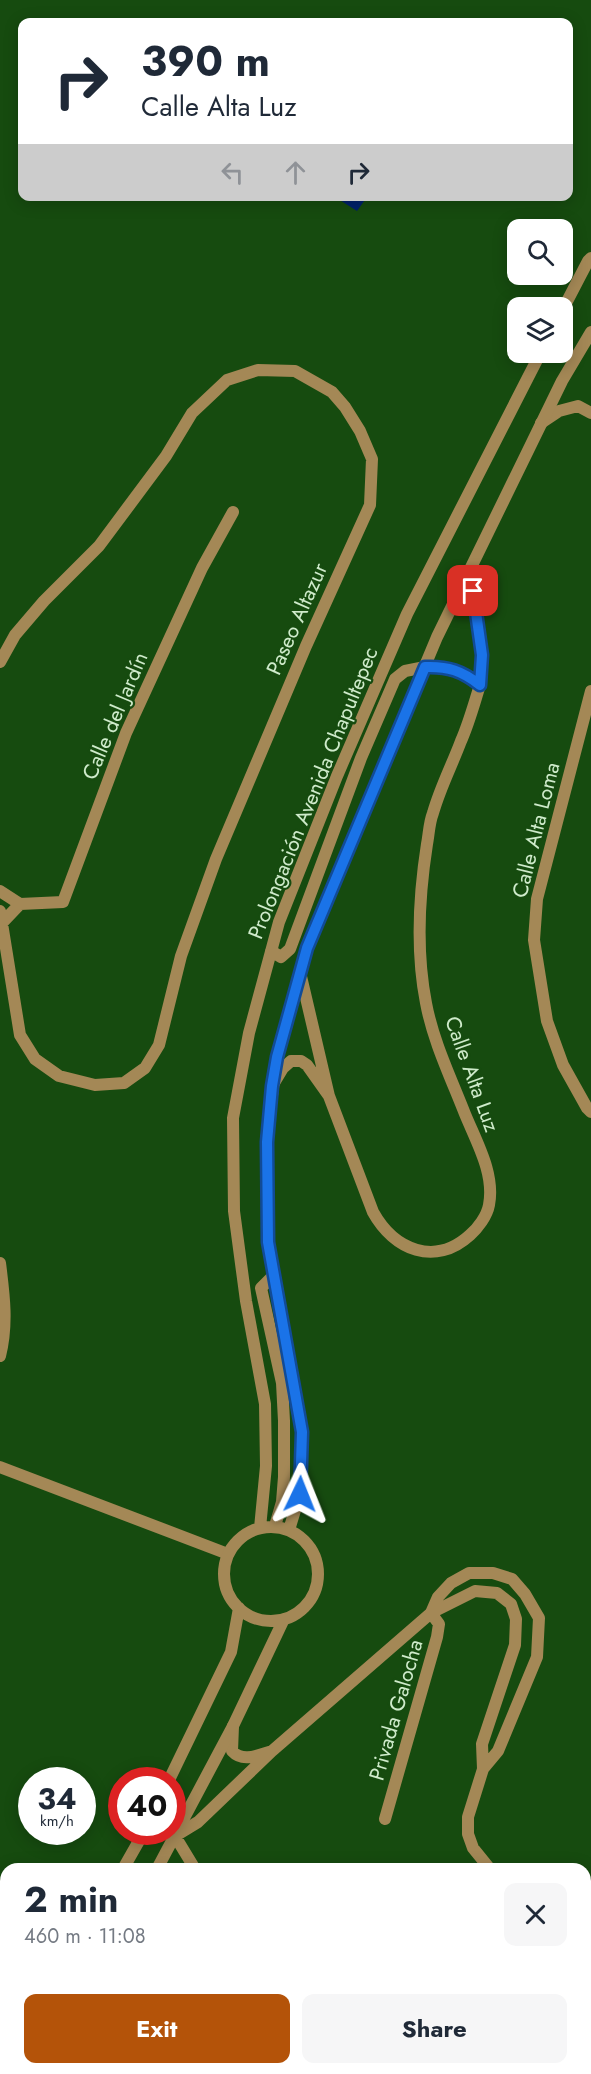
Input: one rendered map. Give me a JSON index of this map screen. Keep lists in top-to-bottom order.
{
  "streets": {
    "street": [
      "Paseo Altazur",
      "Calle del Jardín",
      "Prolongación Avenida Chapultepec",
      "Calle Alta Loma",
      "Calle Alta Luz",
      "Privada Galocha"
    ]
  },
  "page": {
    "turn": ["390 m", "Calle Alta Luz"],
    "speed": "34 km/h",
    "limit": "40",
    "heading": ["2 min", "460 m · 11:08"],
    "buttons": ["Exit", "Share"]
  }
}
